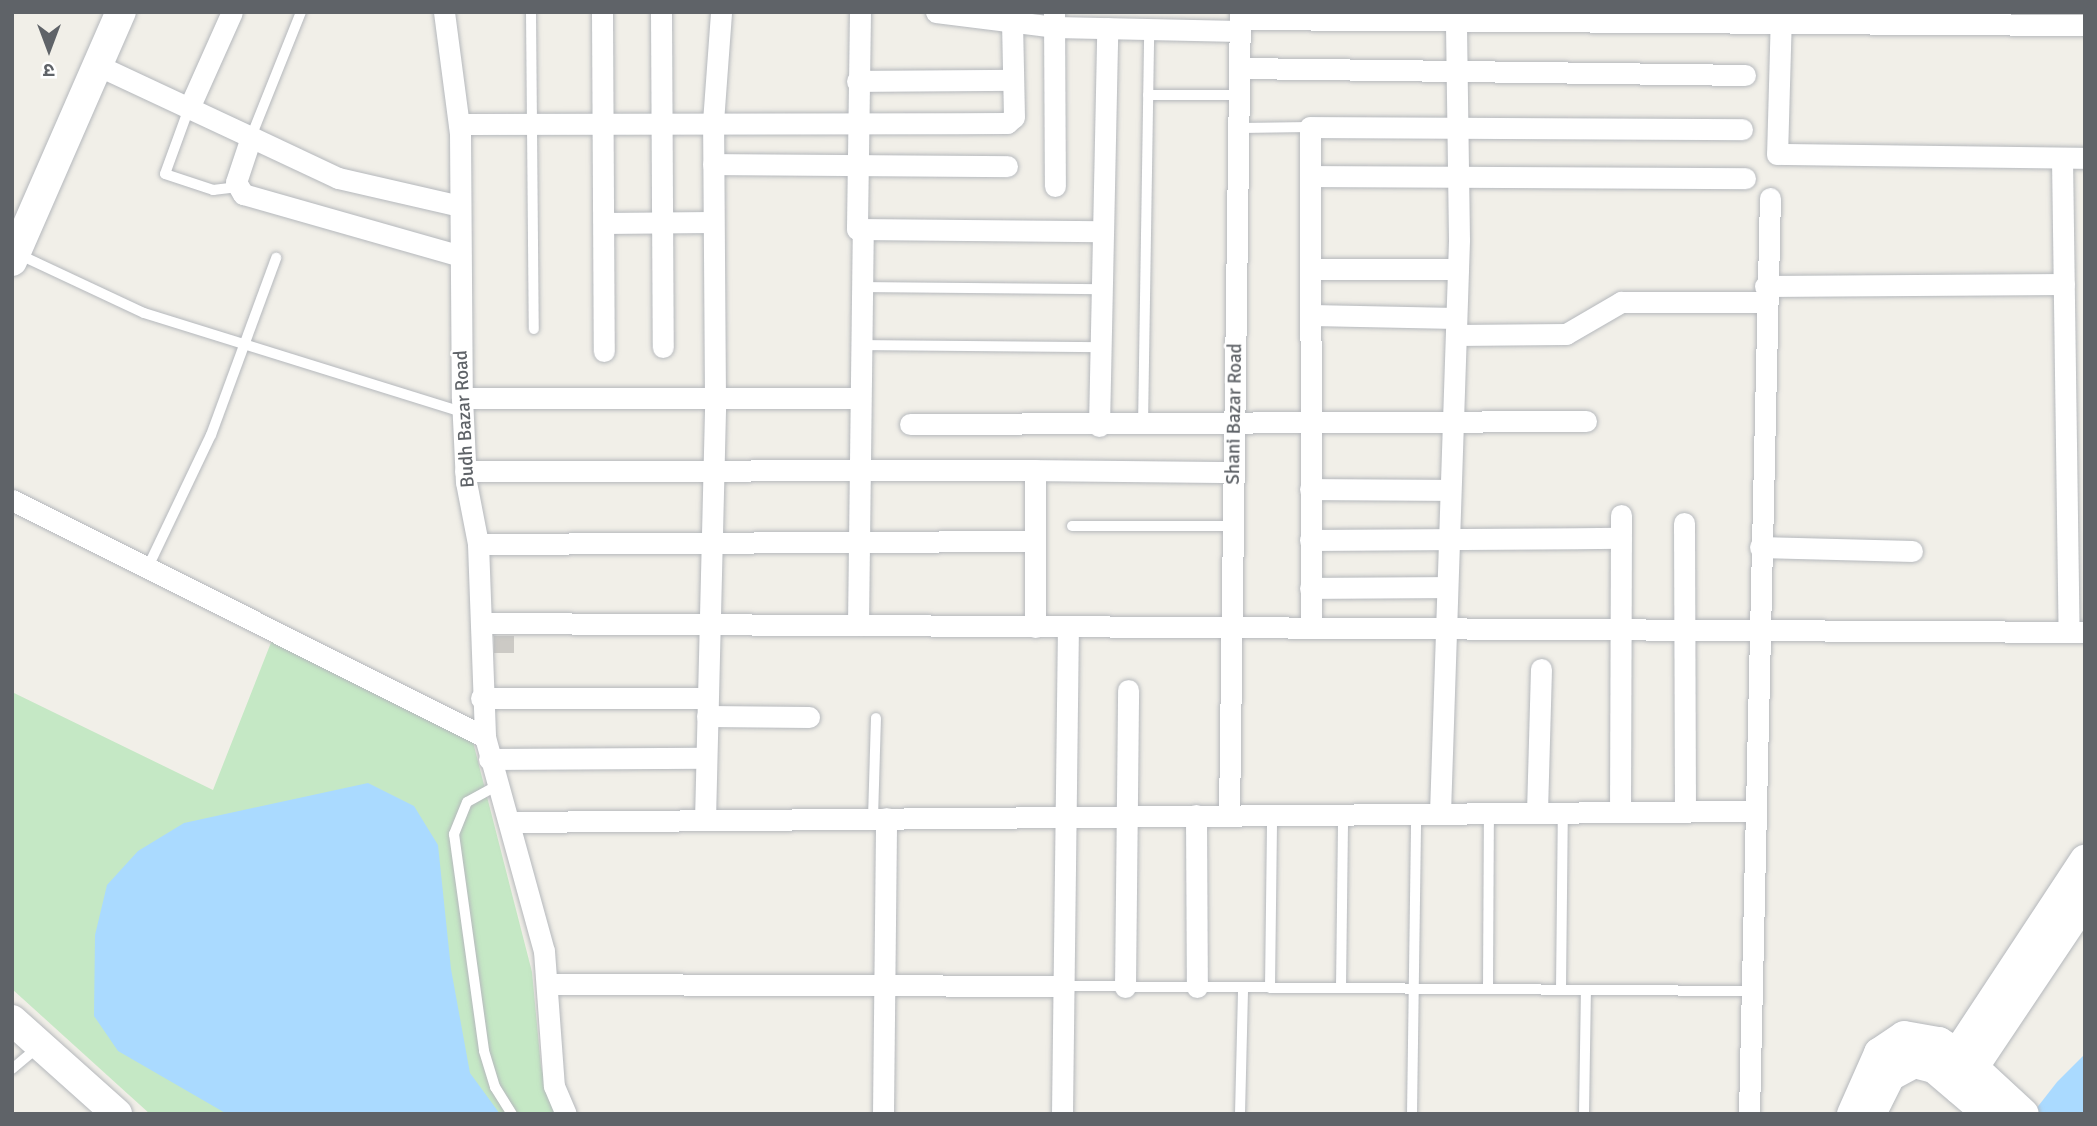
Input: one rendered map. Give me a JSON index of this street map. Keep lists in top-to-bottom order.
{
  "streets": {
    "street": ["Shani Bazar Road", "Budh Bazar Road"]
  },
  "north": "bottom"
}
